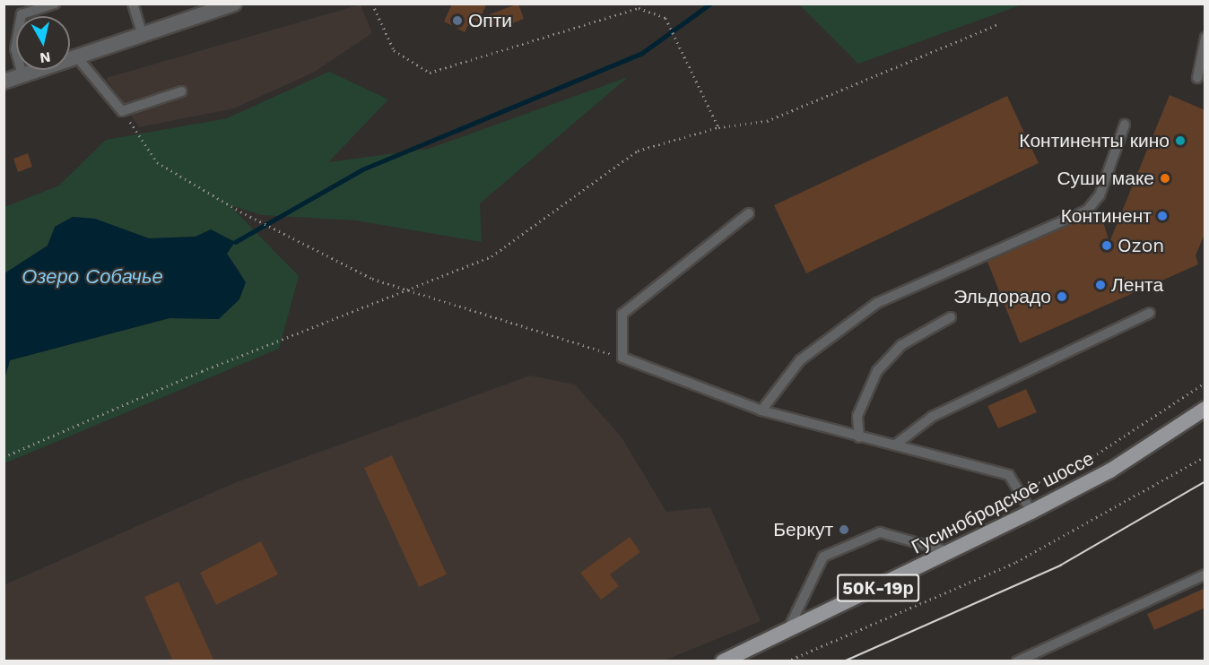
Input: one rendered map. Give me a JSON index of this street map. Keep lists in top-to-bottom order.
{
  "streets": {
    "main road": ["Гусинобродское шоссе", "50К-19р"]
  },
  "water": ["Озеро Собачье"],
  "places": [
    "Опти",
    "Континенты кино",
    "Суши маке",
    "Континент",
    "Ozon",
    "Лента",
    "Эльдорадо",
    "Беркут"
  ],
  "north": "bottom"
}
